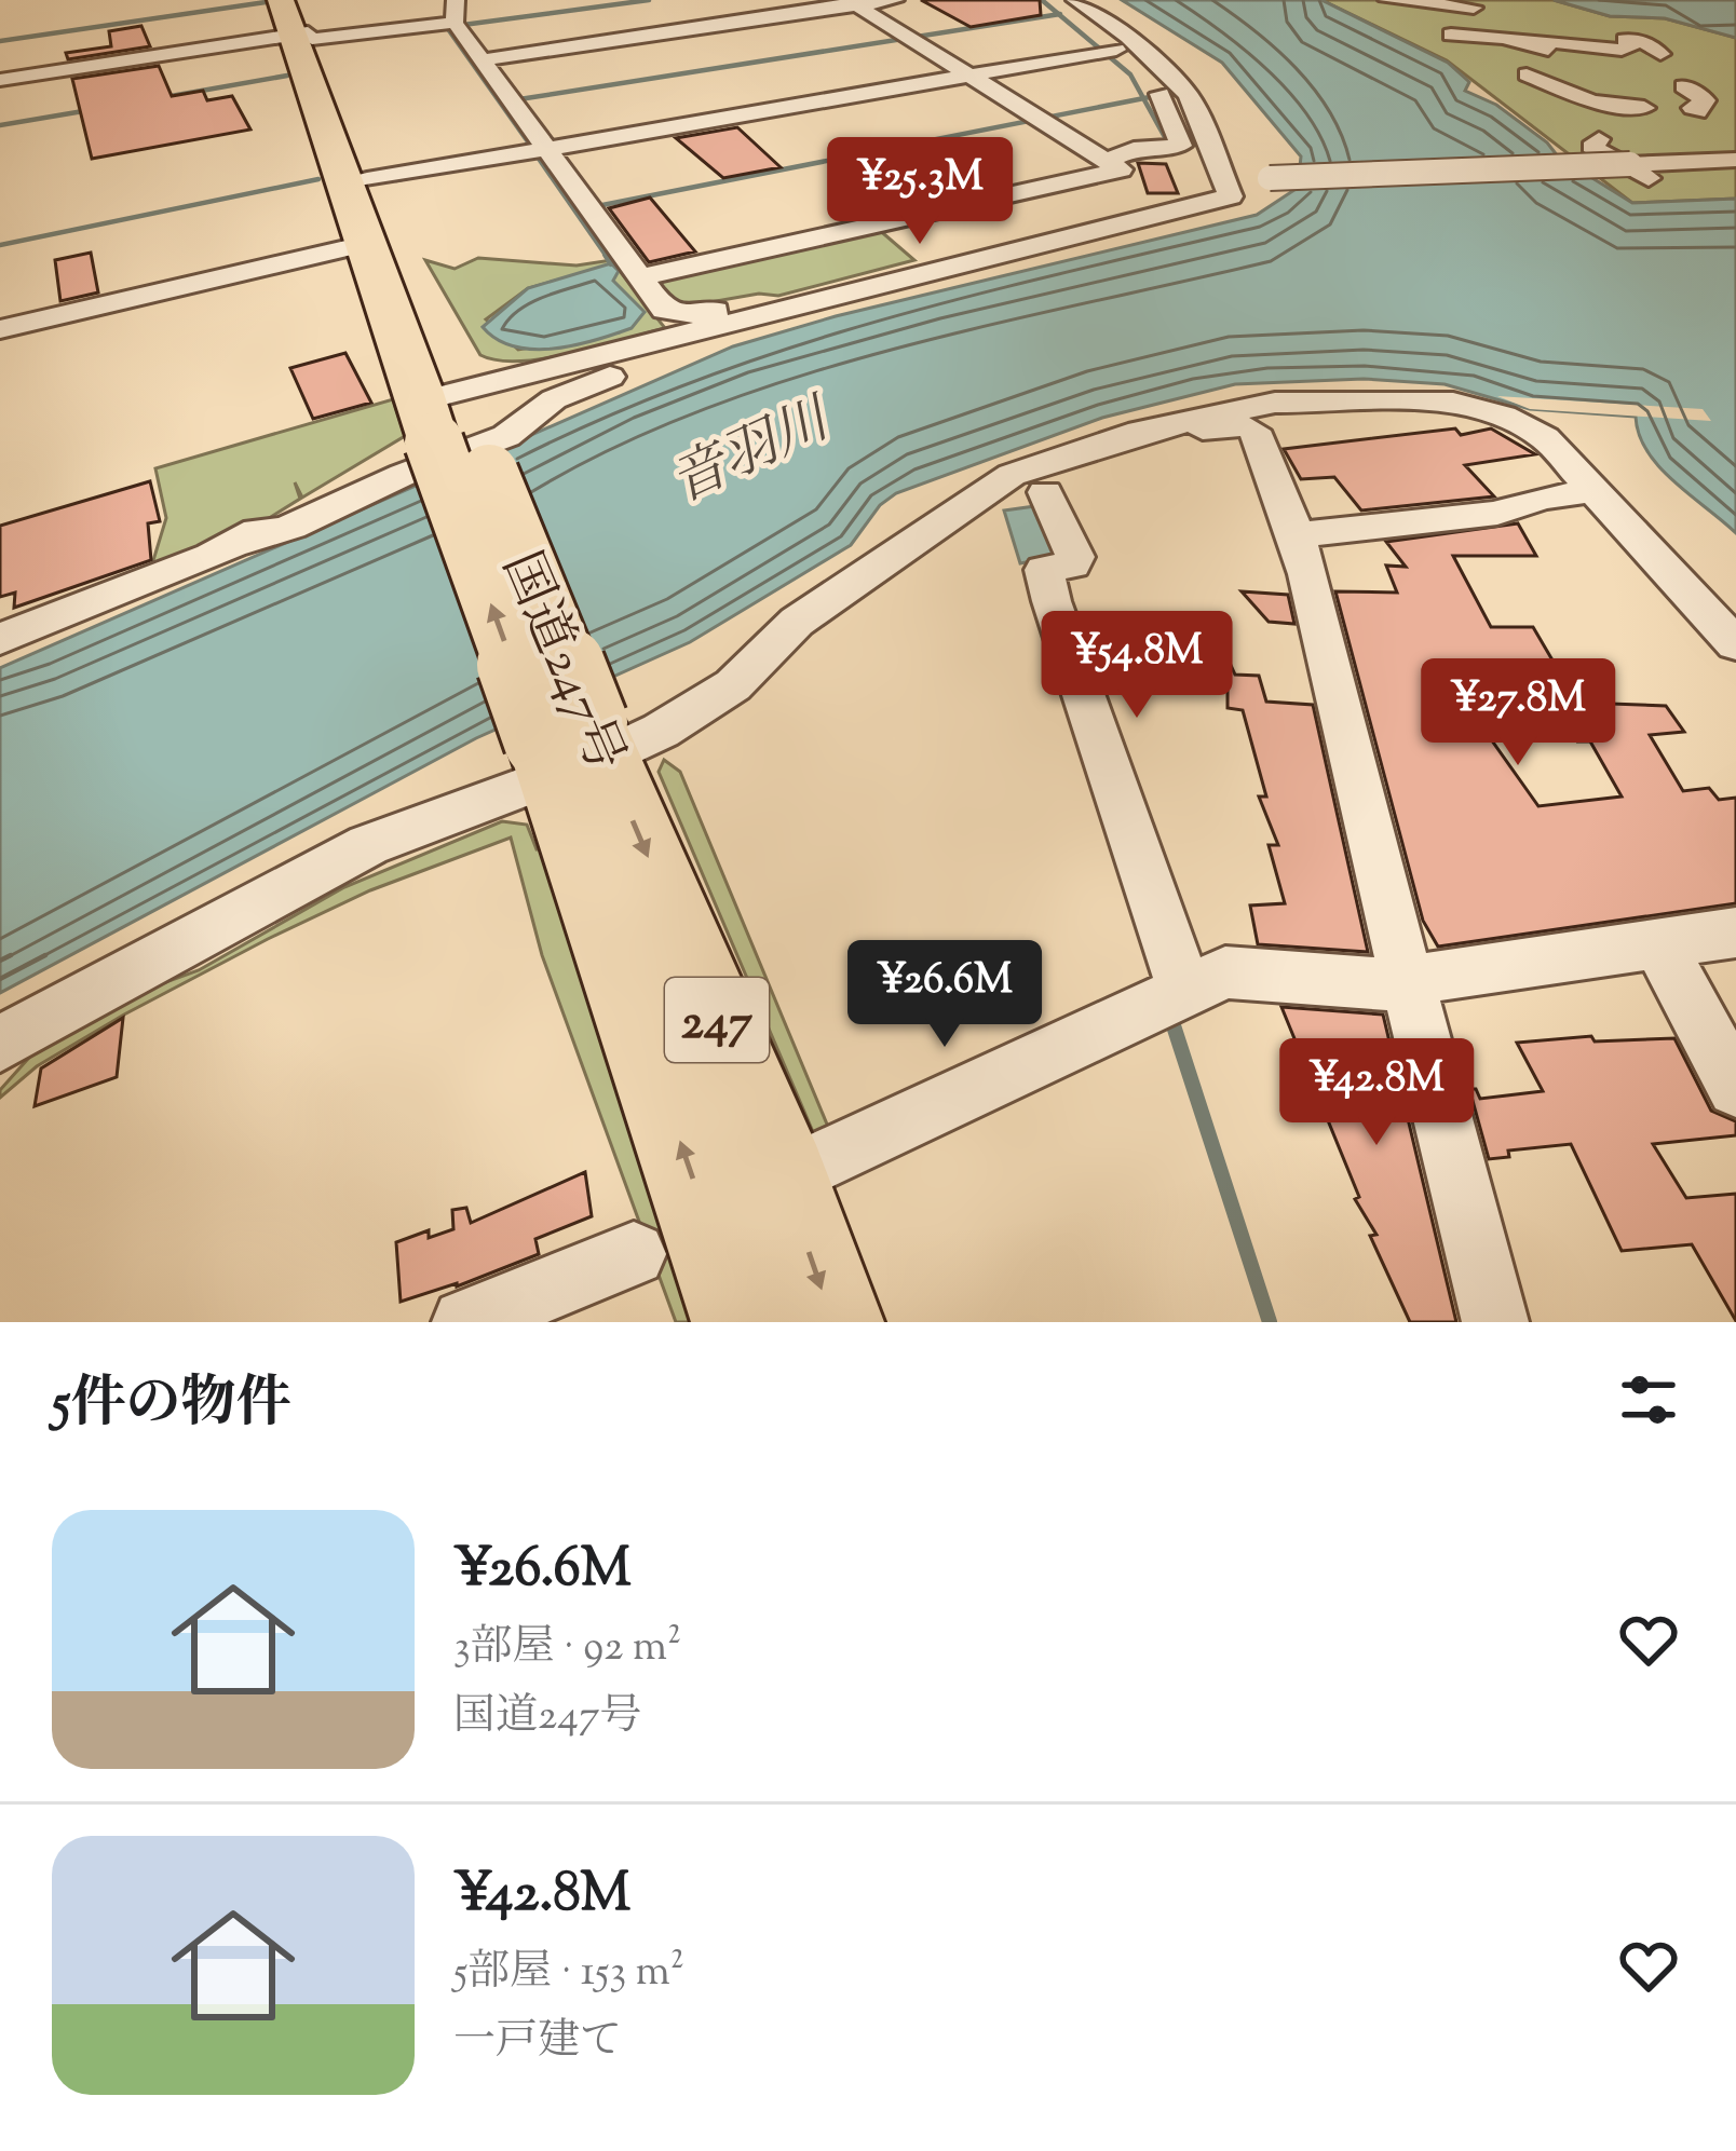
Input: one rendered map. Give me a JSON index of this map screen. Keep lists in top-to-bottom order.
{
  "streets": {
    "highway": ["国道247号", "247"]
  },
  "water": ["音羽川"],
  "page": {
    "price": [
      "¥25.3M",
      "¥54.8M",
      "¥27.8M",
      "¥26.6M",
      "¥42.8M"
    ],
    "heading": "5件の物件",
    "list": [
      {
        "name": "¥26.6M",
        "note": "3部屋 · 92 m² · 国道247号"
      },
      {
        "name": "¥42.8M",
        "note": "5部屋 · 153 m² · 一戸建て"
      }
    ]
  }
}
